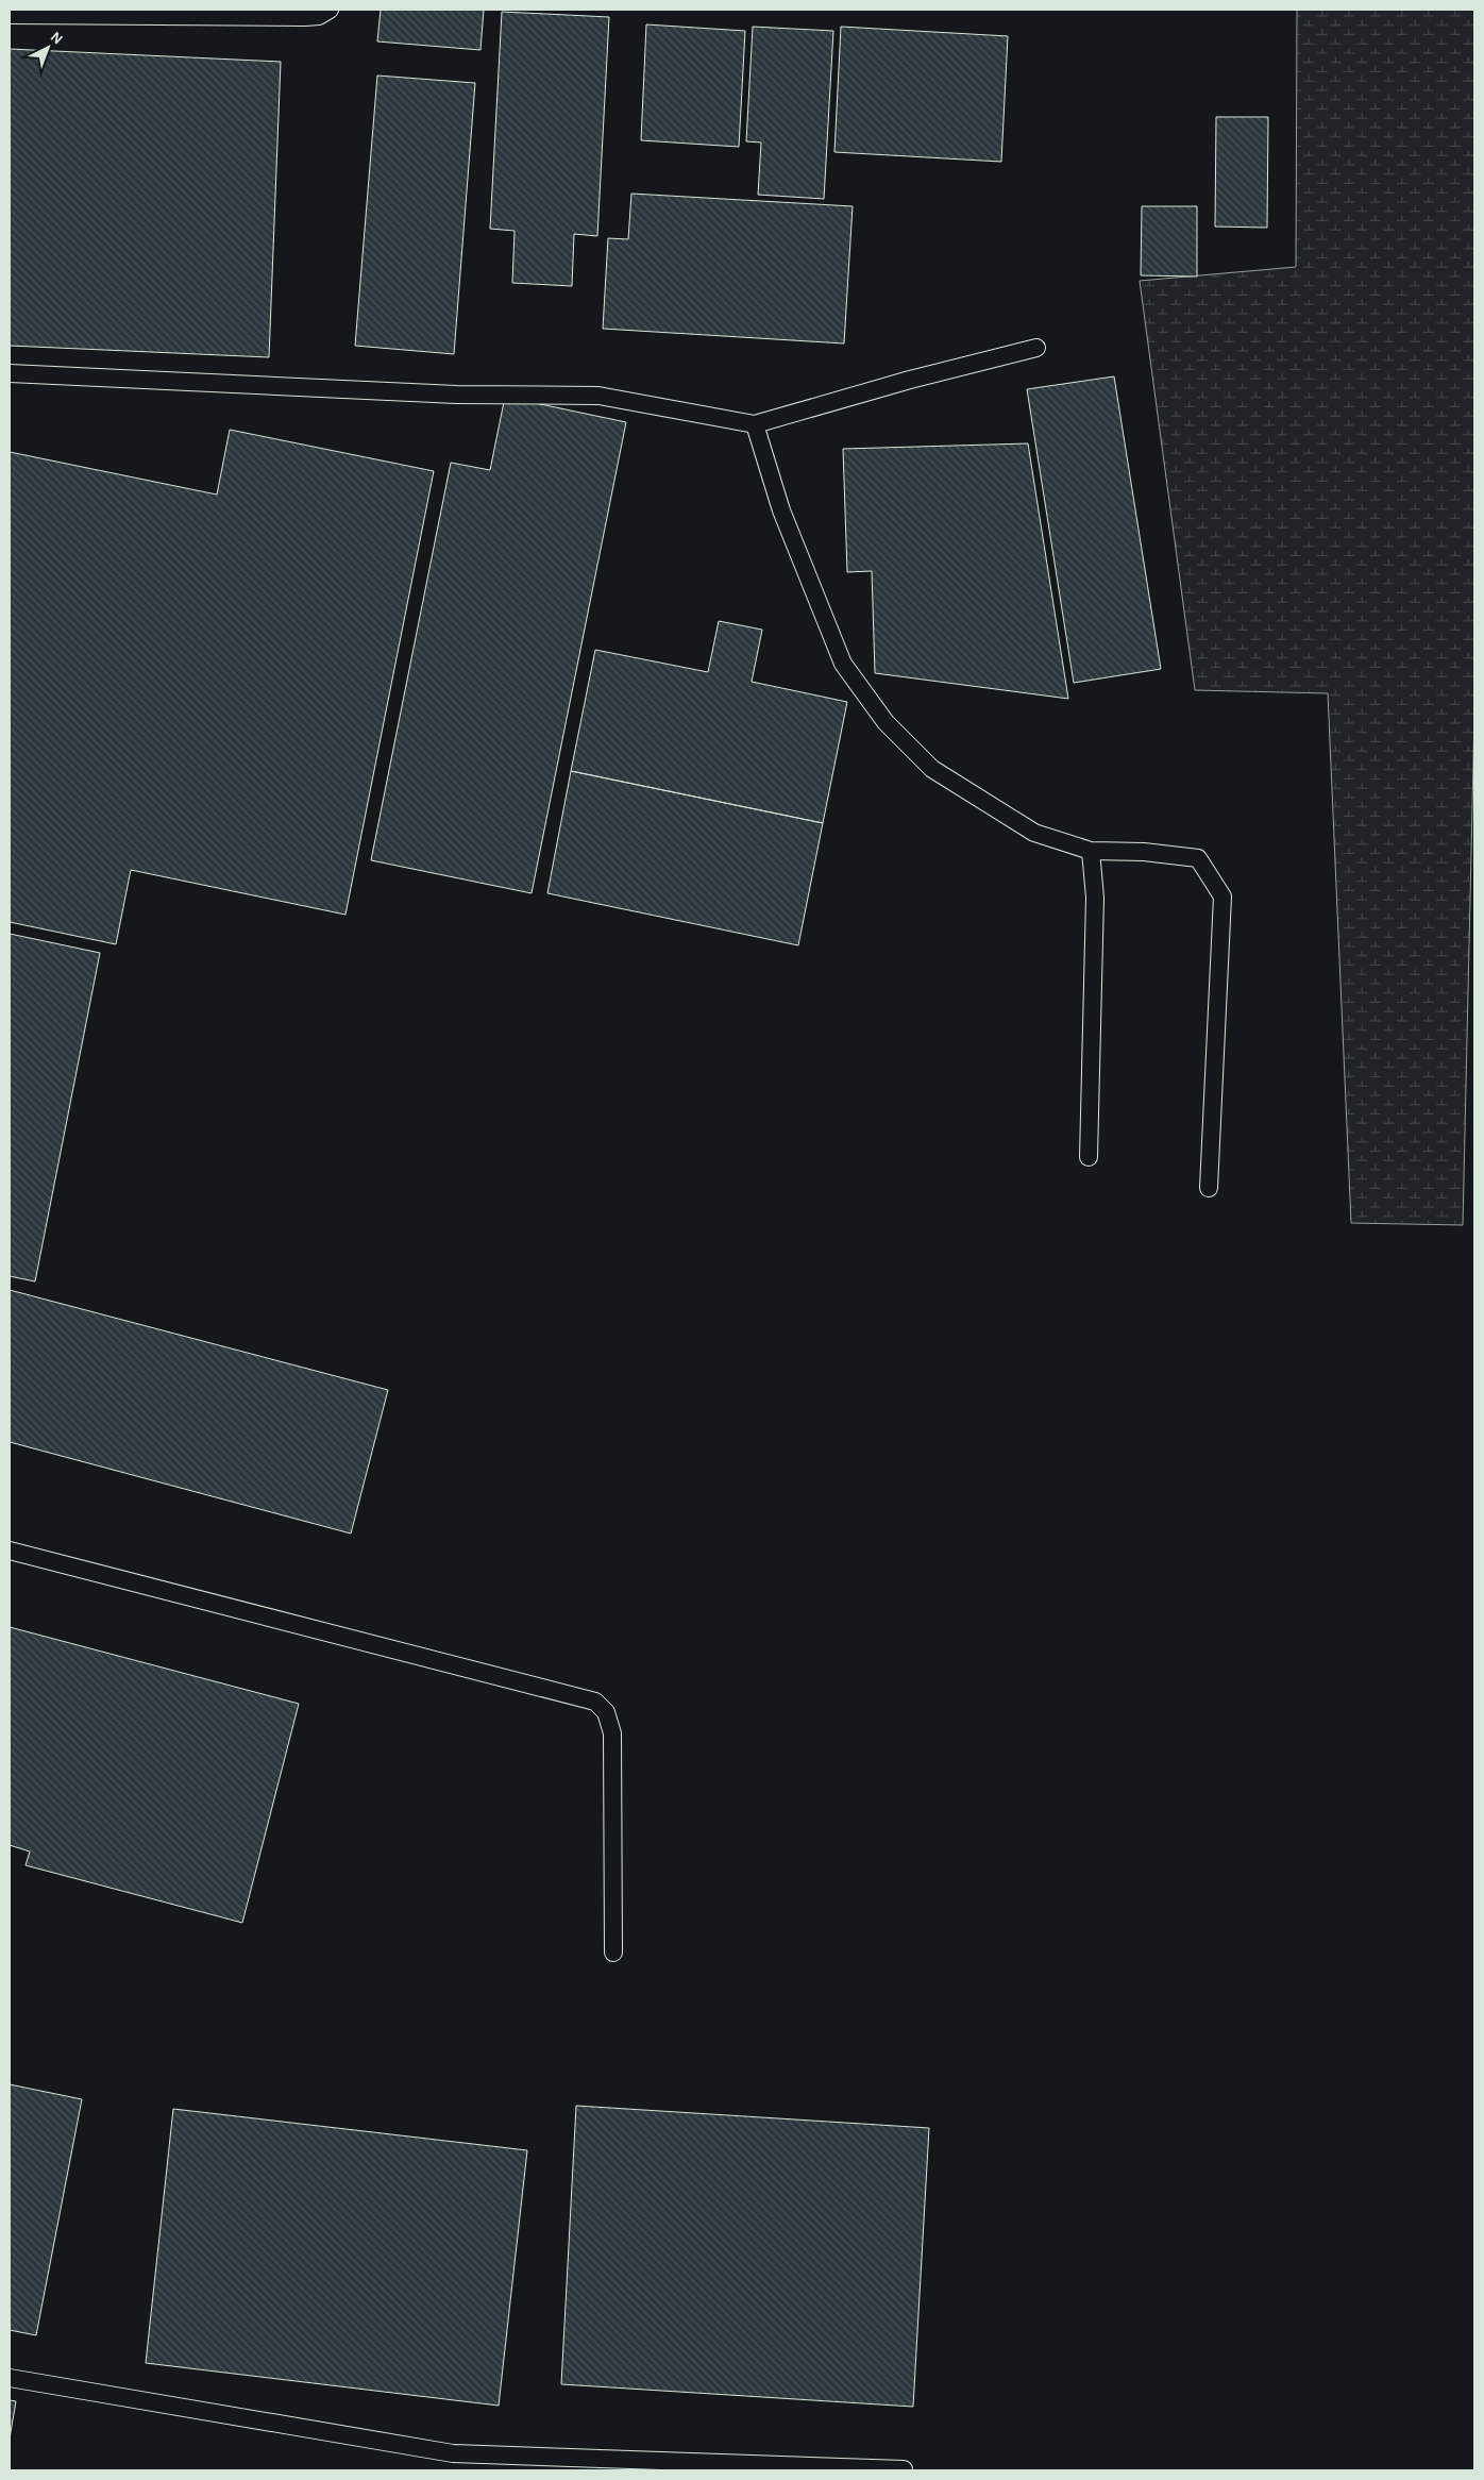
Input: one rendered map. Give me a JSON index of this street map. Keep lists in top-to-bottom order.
{
  "north": "top right"
}
